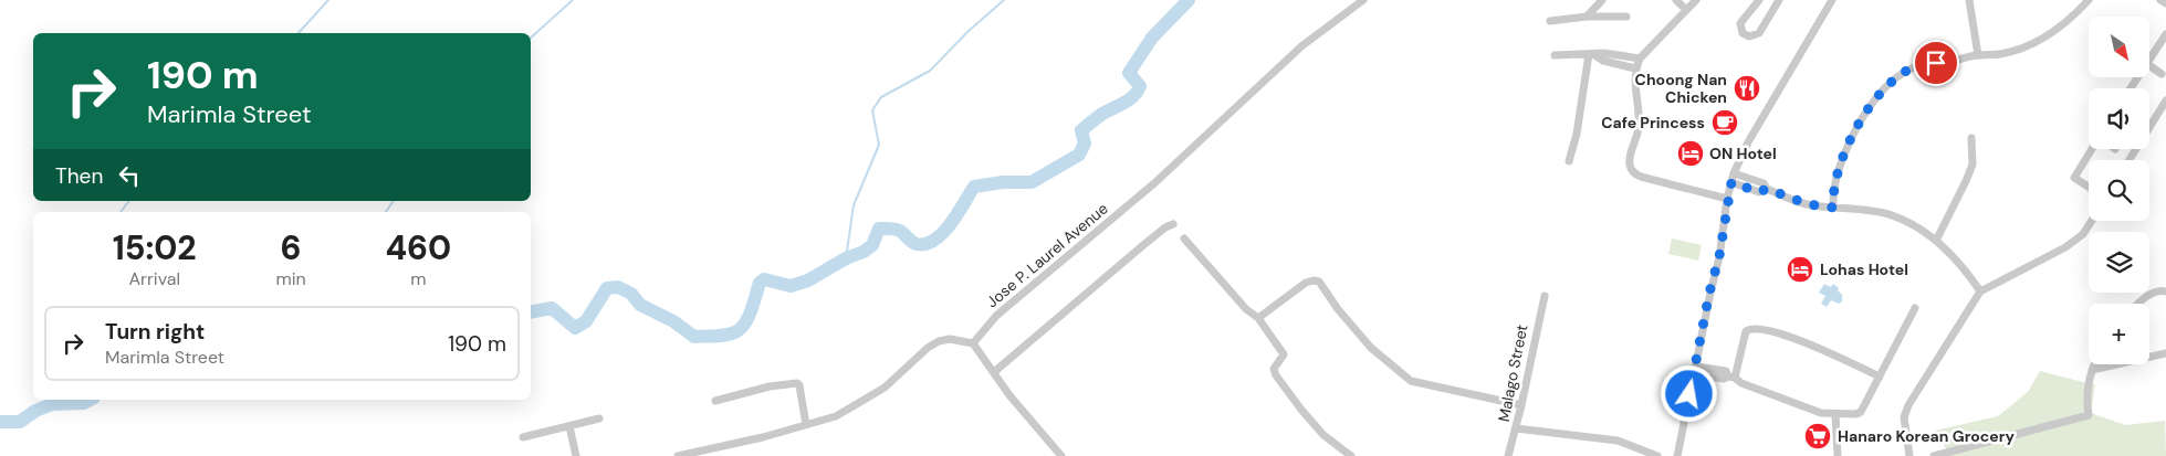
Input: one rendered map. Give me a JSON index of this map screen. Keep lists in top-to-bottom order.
{
  "streets": {
    "street": ["Jose P. Laurel Avenue", "Malago Street"]
  },
  "places": {
    "restaurant": ["Choong Nan Chicken"],
    "cafe": ["Cafe Princess"],
    "hotel": ["ON Hotel", "Lohas Hotel"],
    "supermarket": ["Hanaro Korean Grocery"]
  },
  "north": "bottom right",
  "page": {
    "map_buttons": "+",
    "turn": ["190 m", "Marimla Street"],
    "then": "Then",
    "eta": [
      "15:02",
      "Arrival",
      "6",
      "min",
      "460",
      "m"
    ],
    "list": [
      {
        "name": "Turn right",
        "note": "Marimla Street",
        "value": "190 m"
      }
    ]
  }
}
